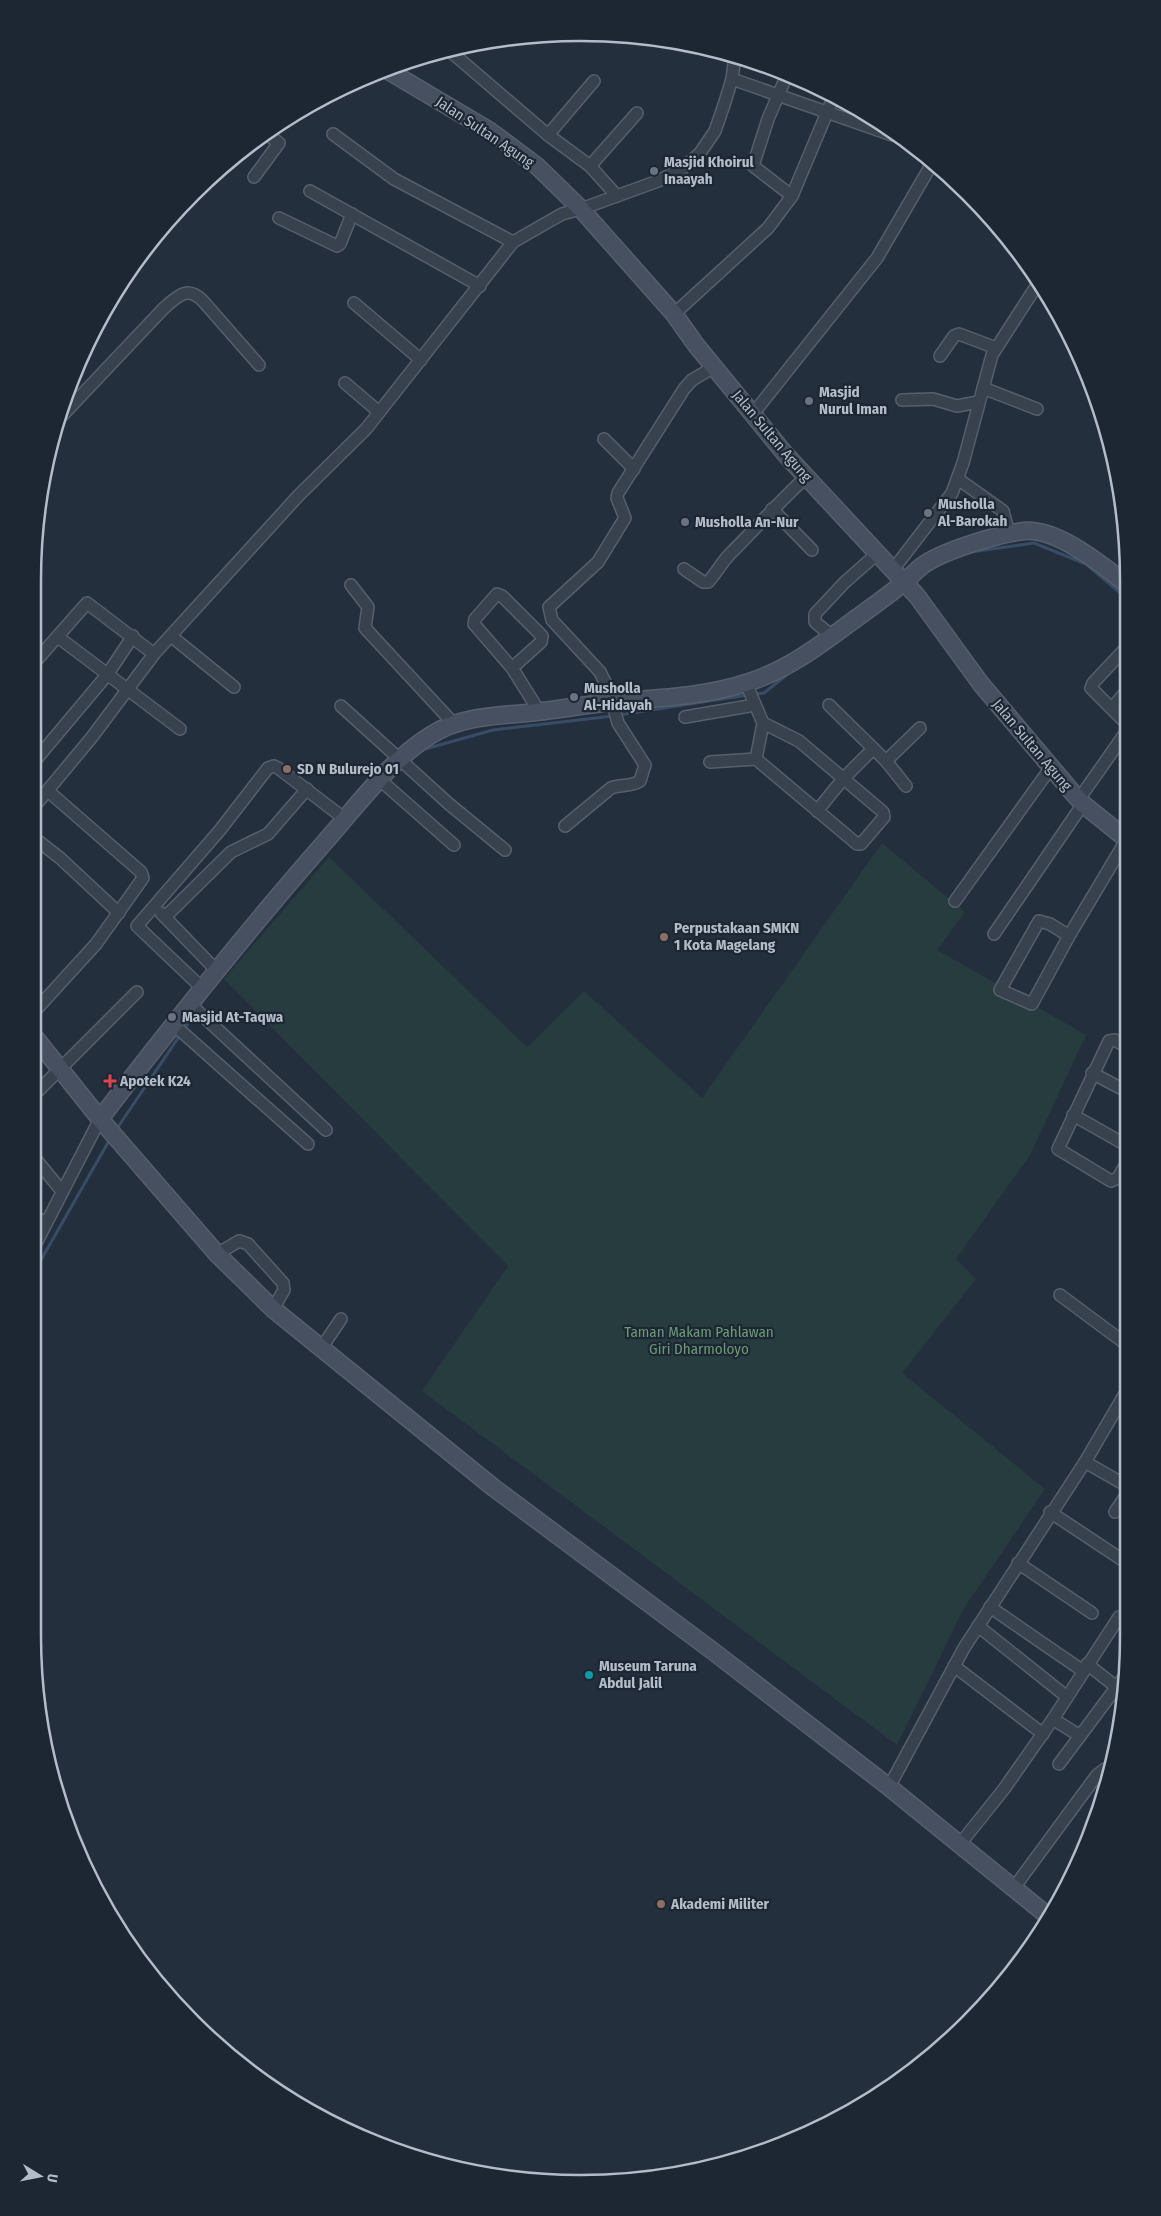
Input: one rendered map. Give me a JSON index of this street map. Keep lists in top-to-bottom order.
{
  "streets": {
    "main road": ["Jalan Sultan Agung"]
  },
  "parks": ["Taman Makam Pahlawan Giri Dharmoloyo"],
  "places": {
    "other": [
      "Masjid Khoirul Inaayah",
      "Masjid Nurul Iman",
      "Musholla Al-Barokah",
      "Musholla An-Nur",
      "Musholla Al-Hidayah",
      "SD N Bulurejo 01",
      "Perpustakaan SMKN 1 Kota Magelang",
      "Masjid At-Taqwa",
      "Museum Taruna Abdul Jalil",
      "Akademi Militer"
    ],
    "health": ["Apotek K24"]
  },
  "north": "right"
}
